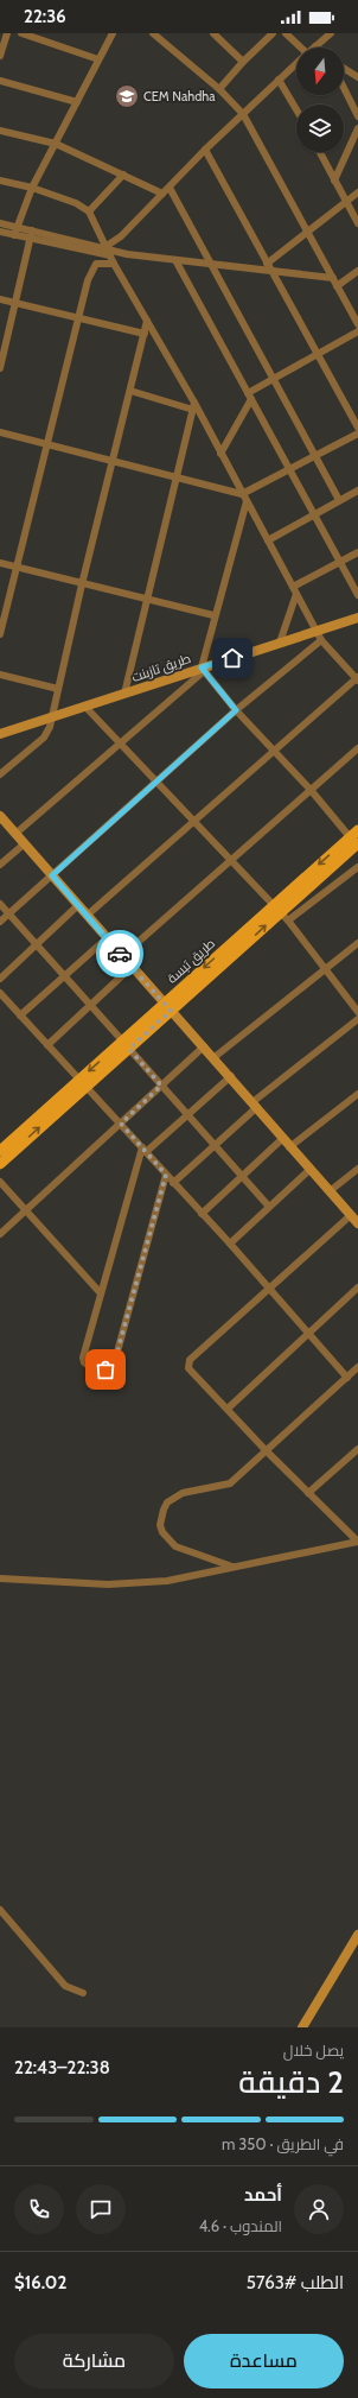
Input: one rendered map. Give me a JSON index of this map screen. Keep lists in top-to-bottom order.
{
  "streets": {
    "main road": ["طريق تبسة"],
    "street": ["طريق تازبنت"]
  },
  "places": {
    "school or university": ["CEM Nahdha"]
  },
  "north": "bottom",
  "page": {
    "status": "22:36",
    "heading": ["2 دقيقة", "يصل خلال", "22:38–22:43"],
    "panel": [
      "أحمد",
      "المندوب · 4.6",
      "الطلب #5763",
      "$16.02"
    ],
    "bar": "في الطريق · 350 m",
    "buttons": ["مساعدة", "مشاركة"]
  }
}
